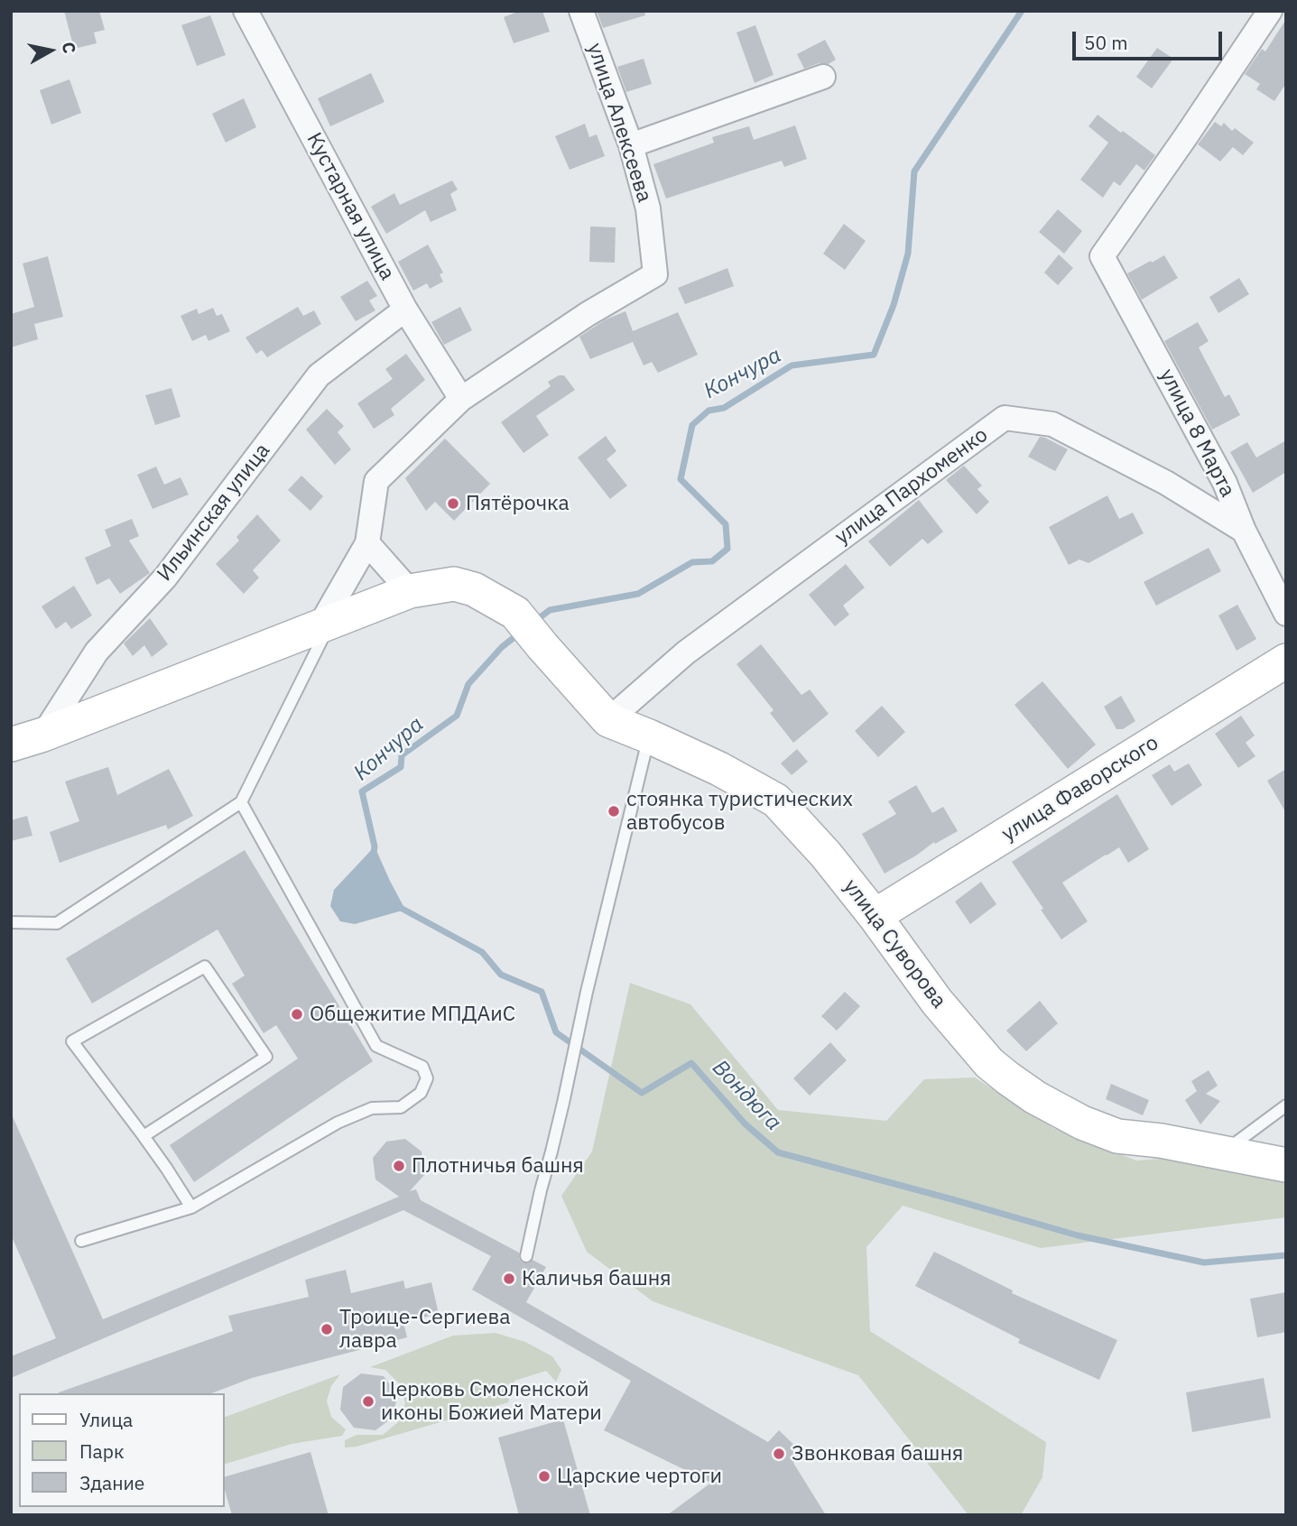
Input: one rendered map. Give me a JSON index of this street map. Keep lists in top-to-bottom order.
{
  "streets": {
    "main road": ["улица Фаворского", "улица Суворова"],
    "street": [
      "улица Алексеева",
      "Кустарная улица",
      "улица 8 Марта",
      "улица Пархоменко",
      "Ильинская улица"
    ]
  },
  "crossings": [
    ["улица Алексеева", "Кустарная улица"],
    ["Кустарная улица", "Ильинская улица"],
    ["улица 8 Марта", "улица Пархоменко"],
    ["улица Пархоменко", "улица Суворова"],
    ["улица Фаворского", "улица Суворова"]
  ],
  "water": ["Кончура", "Вондюга"],
  "places": [
    "Пятёрочка",
    "стоянка туристических автобусов",
    "Общежитие МПДАиС",
    "Плотничья башня",
    "Каличья башня",
    "Троице-Сергиева лавра",
    "Церковь Смоленской иконы Божией Матери",
    "Звонковая башня",
    "Царские чертоги"
  ],
  "legend": ["Улица", "Парк", "Здание"],
  "scale_bar": "50 m",
  "north": "right"
}
